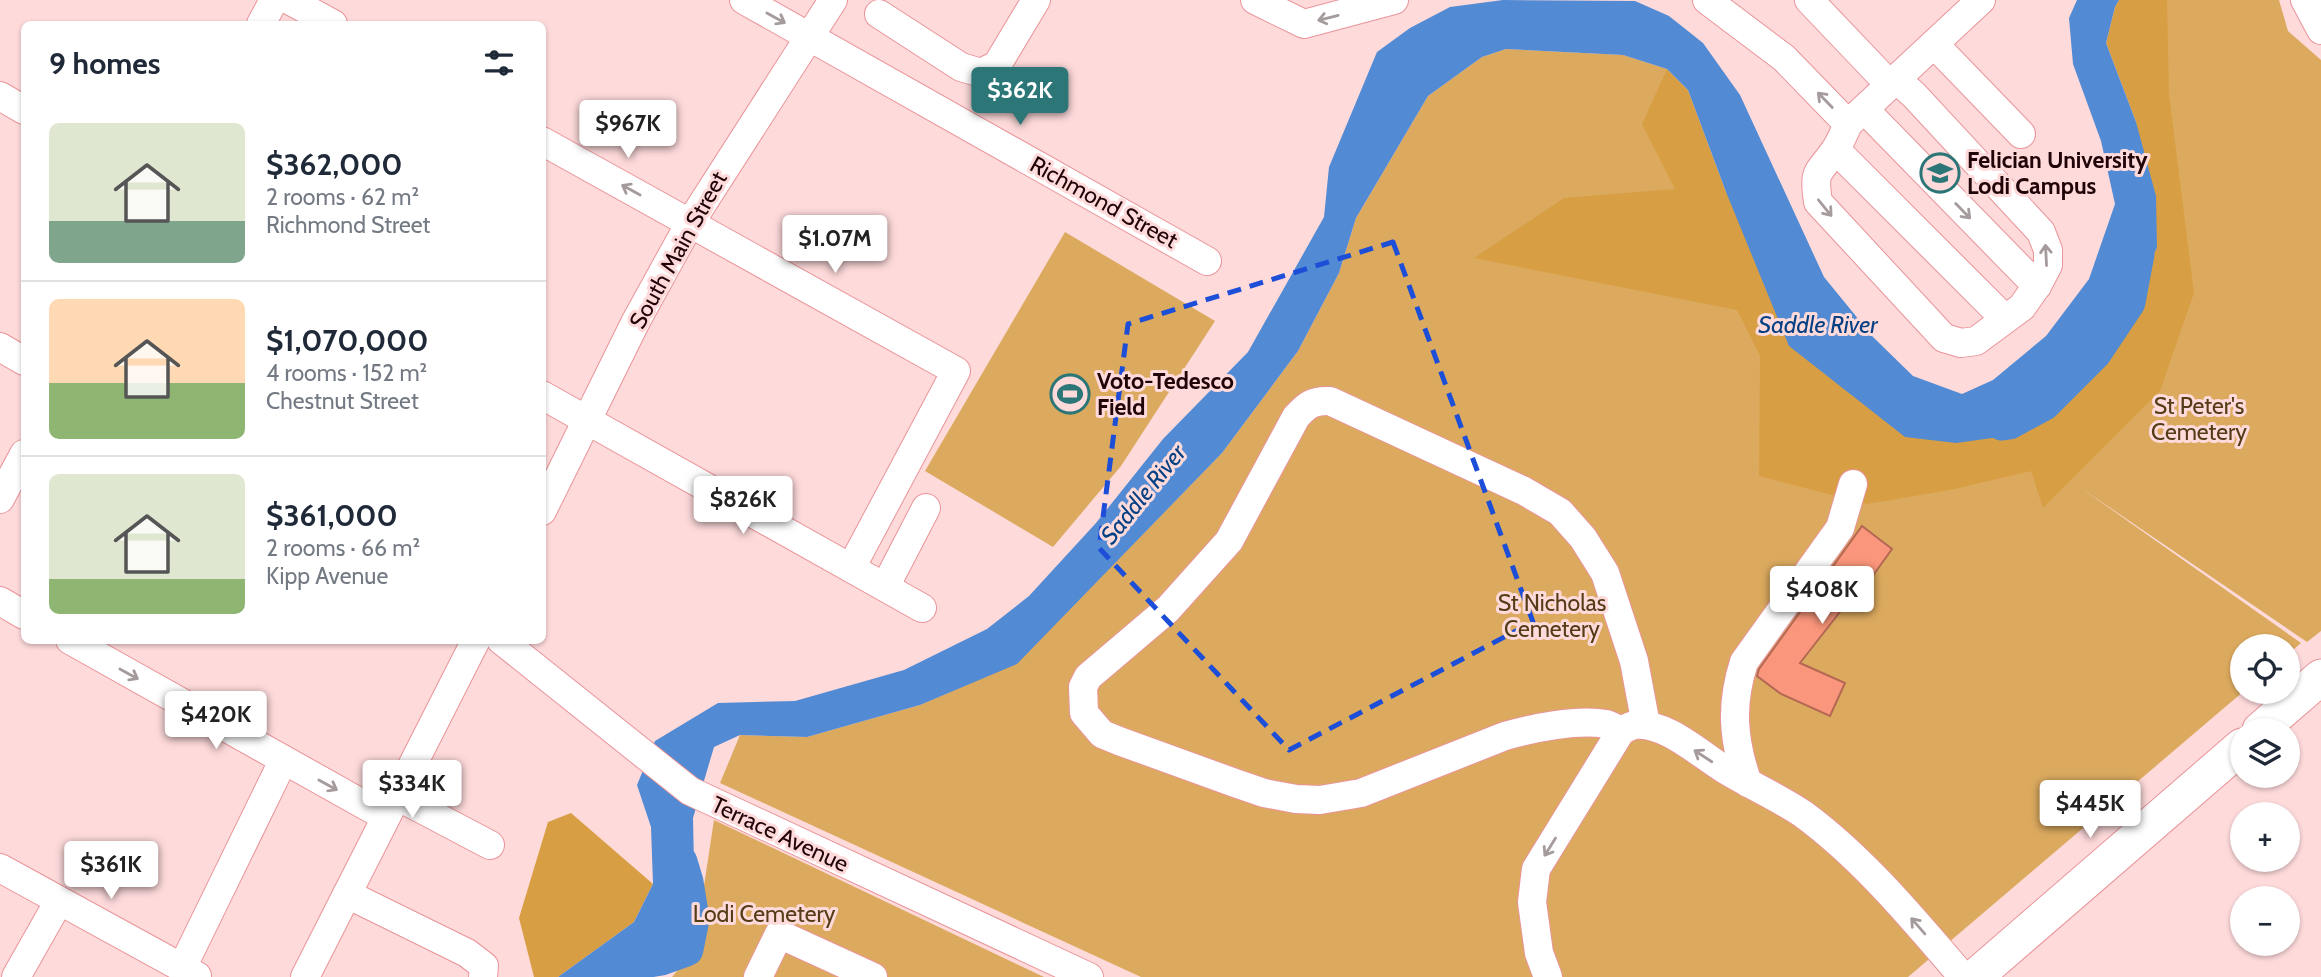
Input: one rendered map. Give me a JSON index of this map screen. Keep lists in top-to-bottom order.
{
  "streets": {
    "street": ["Richmond Street", "South Main Street", "Terrace Avenue"]
  },
  "crossings": [
    ["Richmond Street", "South Main Street"]
  ],
  "water": ["Saddle River"],
  "parks": ["St Peter's Cemetery", "St Nicholas Cemetery", "Lodi Cemetery"],
  "places": {
    "school or university": ["Felician University Lodi Campus"],
    "sports": ["Voto-Tedesco Field"]
  },
  "page": {
    "heading": "9 homes",
    "price": [
      "$362K",
      "$967K",
      "$1.07M",
      "$826K",
      "$408K",
      "$420K",
      "$334K",
      "$445K",
      "$361K"
    ],
    "list": [
      {
        "name": "$362,000",
        "note": "2 rooms · 62 m² · Richmond Street"
      },
      {
        "name": "$1,070,000",
        "note": "4 rooms · 152 m² · Chestnut Street"
      },
      {
        "name": "$361,000",
        "note": "2 rooms · 66 m² · Kipp Avenue"
      }
    ],
    "map_buttons": ["+", "−"]
  }
}
